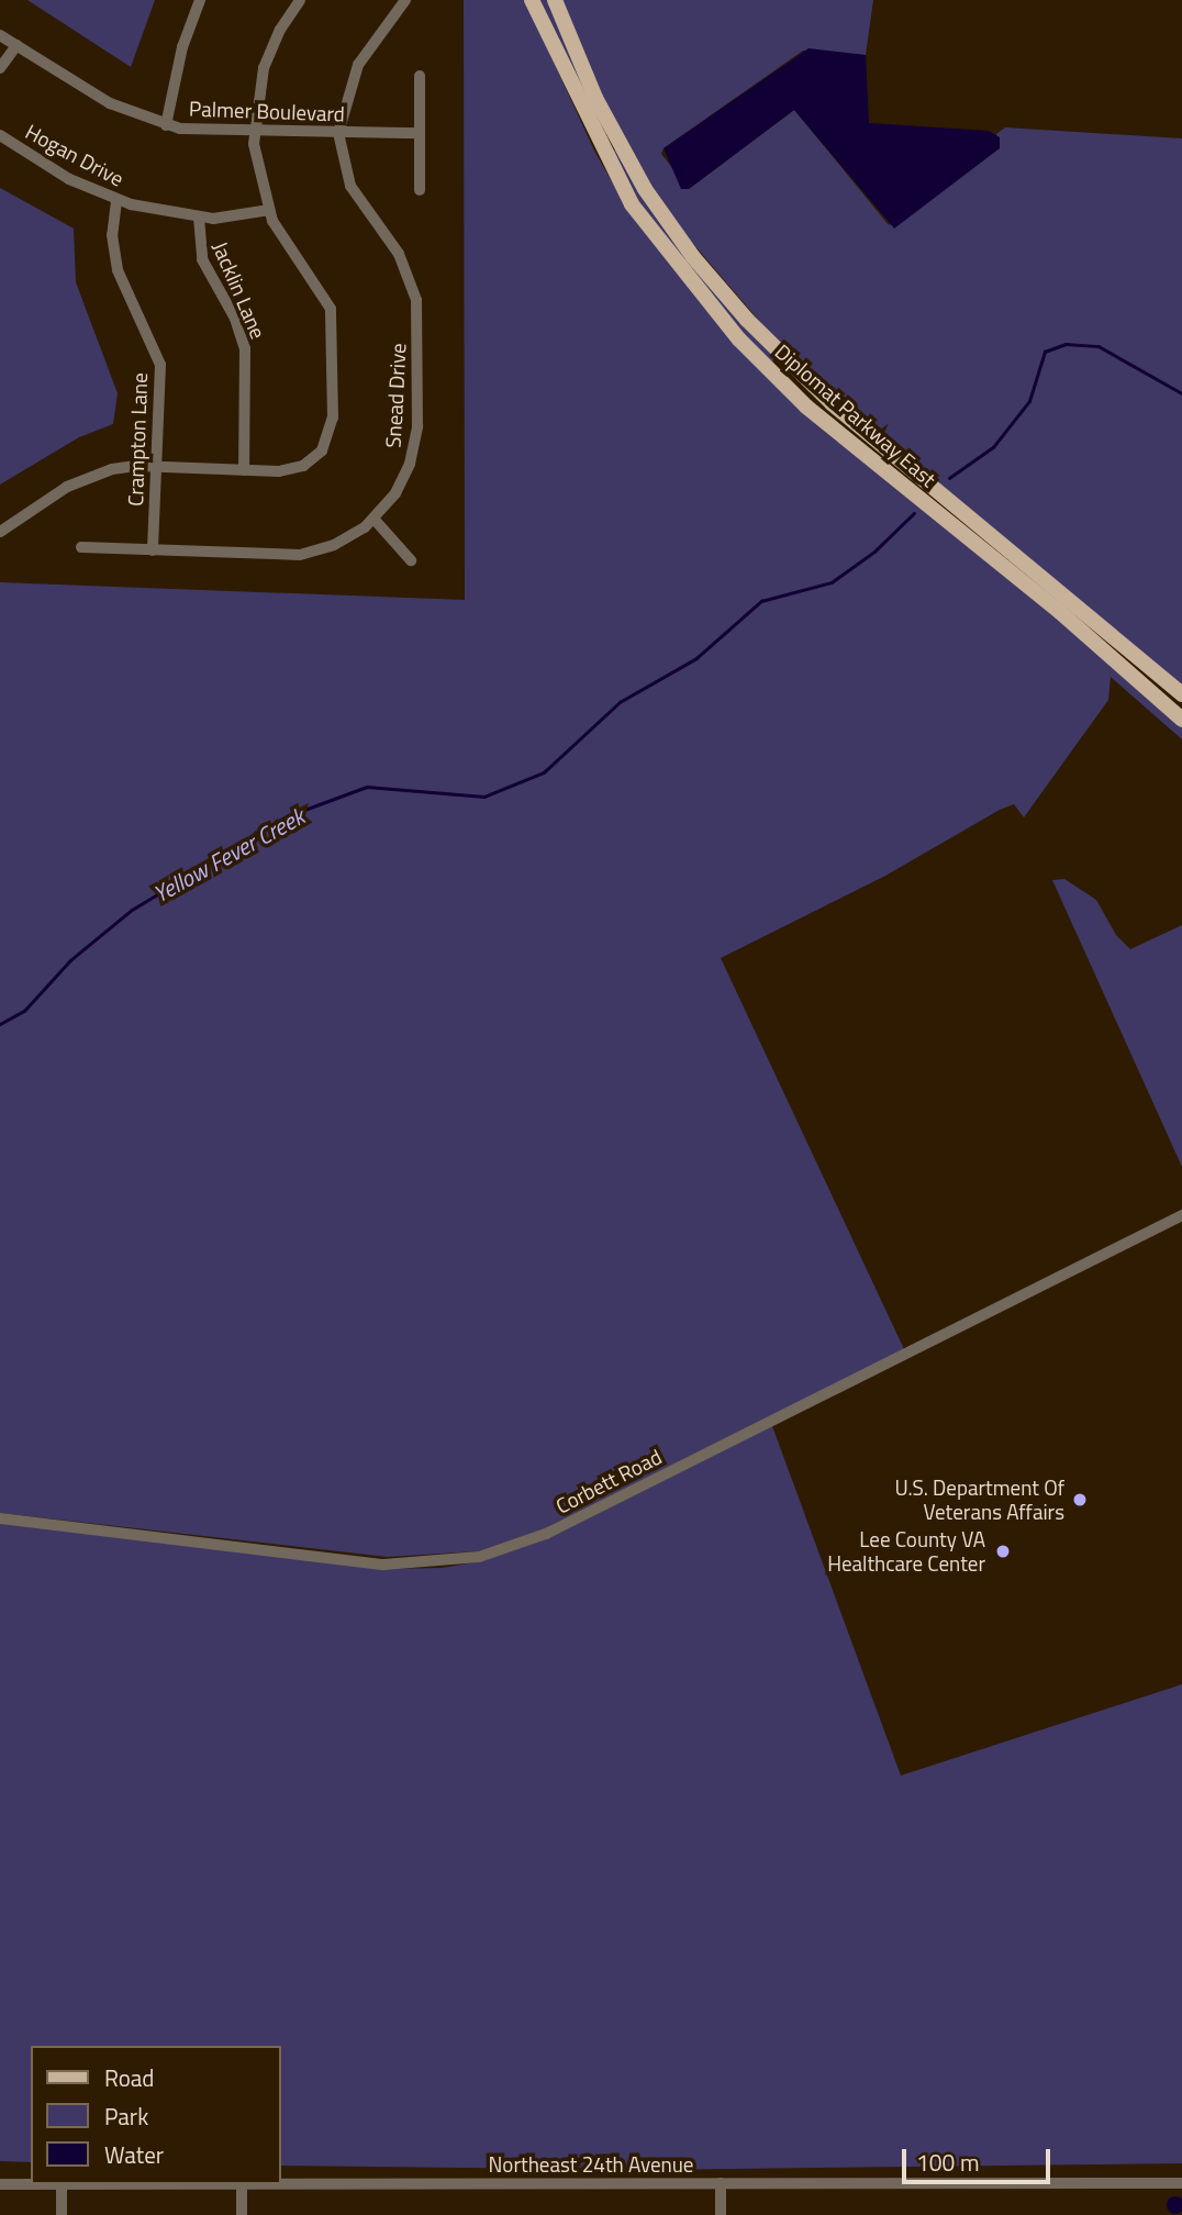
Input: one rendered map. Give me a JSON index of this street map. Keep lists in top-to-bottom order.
{
  "streets": {
    "main road": ["Diplomat Parkway East"],
    "street": [
      "Palmer Boulevard",
      "Hogan Drive",
      "Jacklin Lane",
      "Snead Drive",
      "Crampton Lane",
      "Corbett Road",
      "Northeast 24th Avenue"
    ]
  },
  "crossings": [
    ["Palmer Boulevard", "Snead Drive"],
    ["Hogan Drive", "Jacklin Lane"],
    ["Hogan Drive", "Crampton Lane"],
    ["Snead Drive", "Crampton Lane"]
  ],
  "water": ["Yellow Fever Creek"],
  "places": ["U.S. Department Of Veterans Affairs", "Lee County VA Healthcare Center"],
  "legend": ["Road", "Park", "Water"],
  "scale_bar": "100 m"
}
